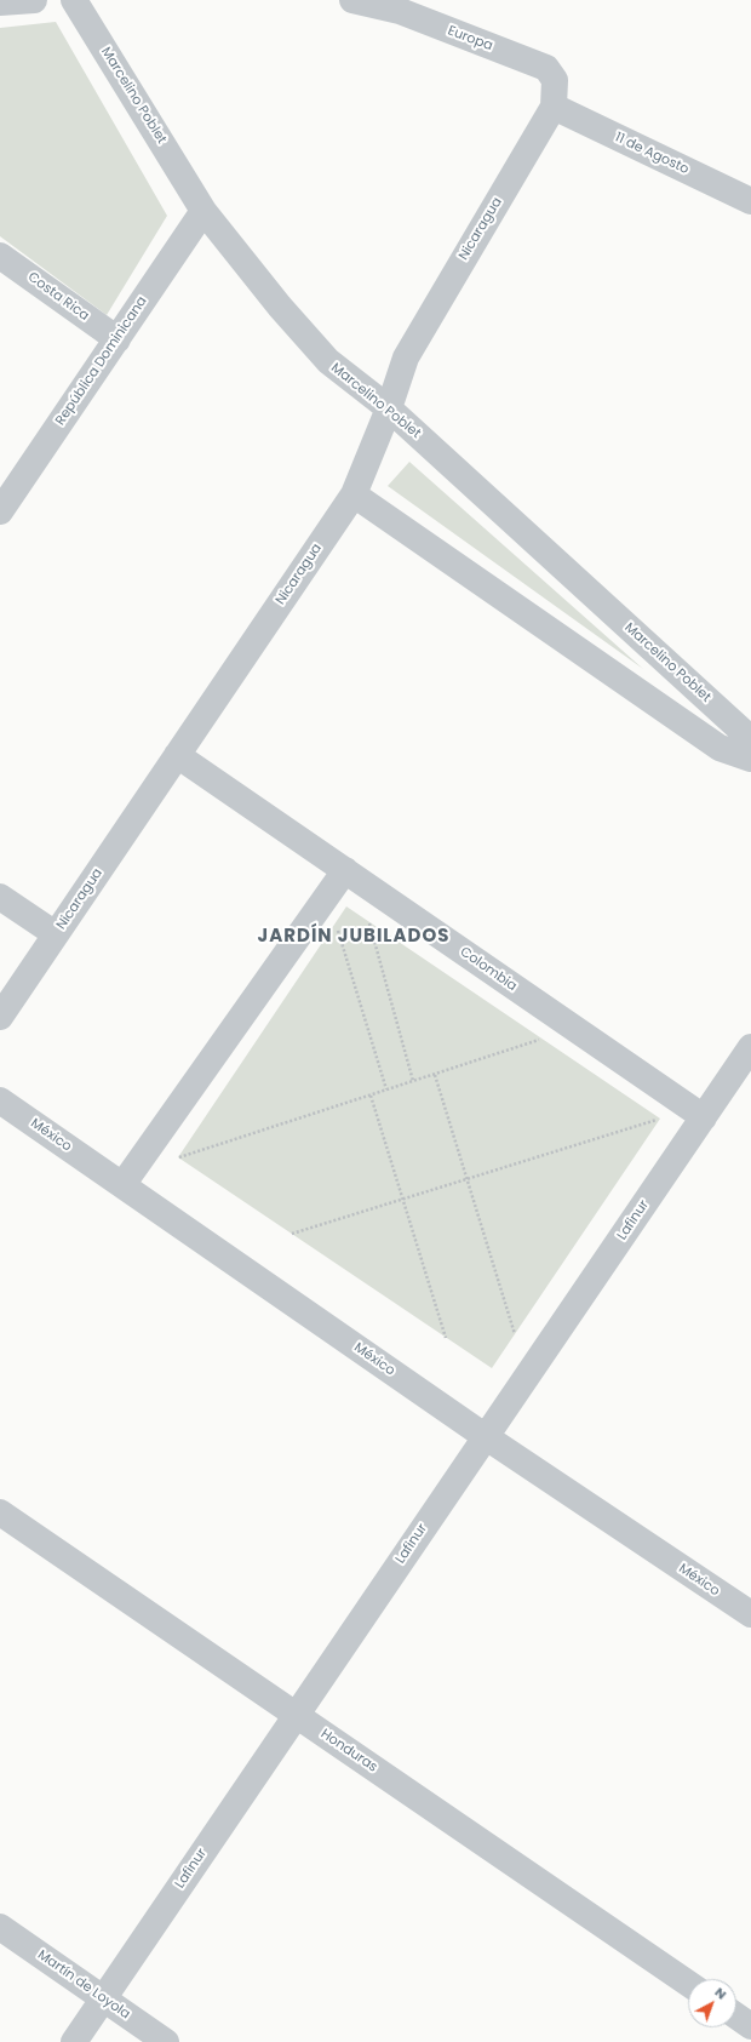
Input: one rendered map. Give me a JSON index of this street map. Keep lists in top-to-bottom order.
{
  "streets": {
    "street": [
      "Europa",
      "Marcelino Poblet",
      "11 de Agosto",
      "Nicaragua",
      "Costa Rica",
      "República Dominicana",
      "Colombia",
      "México",
      "Lafinur",
      "Honduras",
      "Martín de Loyola"
    ]
  },
  "crossings": [
    ["Europa", "11 de Agosto"],
    ["Europa", "Nicaragua"],
    ["Marcelino Poblet", "Nicaragua"],
    ["Marcelino Poblet", "República Dominicana"],
    ["11 de Agosto", "Nicaragua"],
    ["Nicaragua", "Colombia"],
    ["Costa Rica", "República Dominicana"],
    ["Colombia", "Lafinur"],
    ["México", "Lafinur"],
    ["Lafinur", "Honduras"],
    ["Lafinur", "Martín de Loyola"]
  ],
  "districts": ["JARDÍN JUBILADOS"],
  "north": "top right"
}
